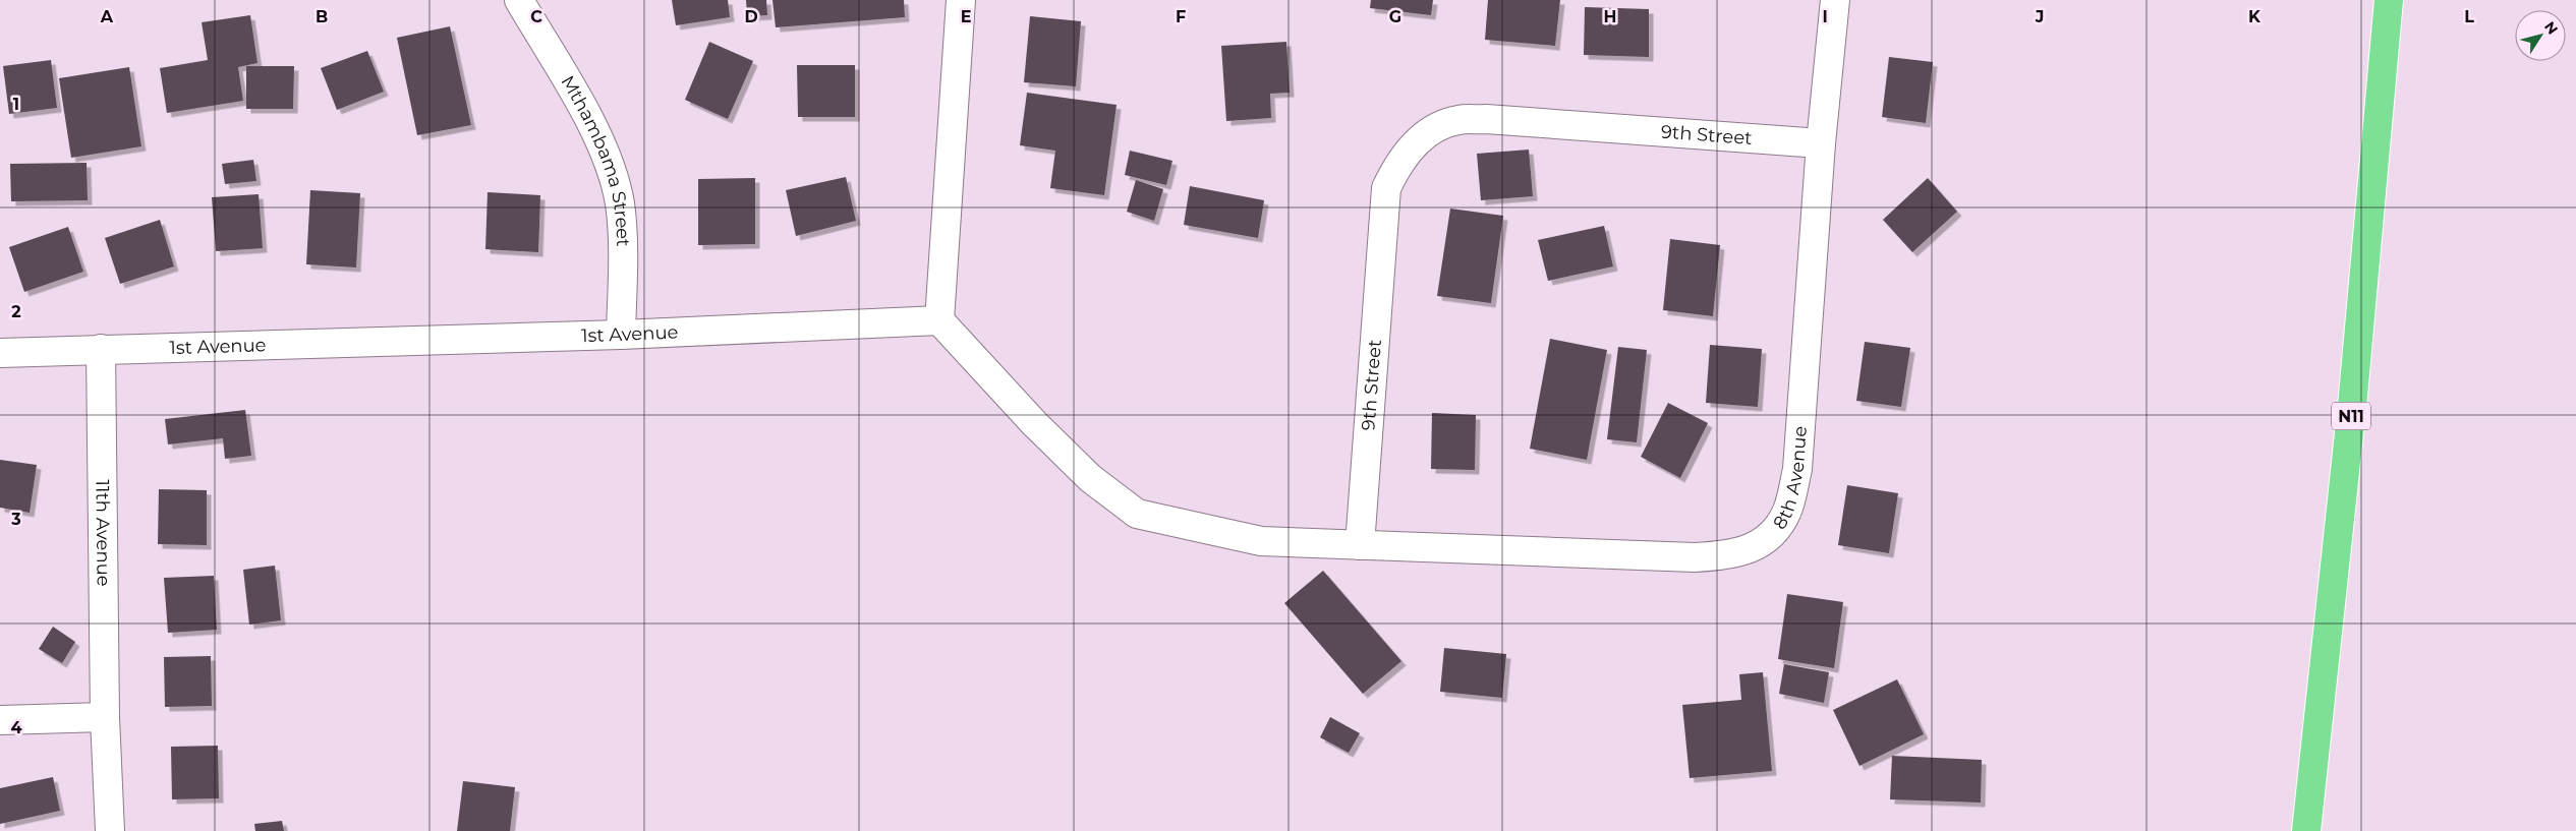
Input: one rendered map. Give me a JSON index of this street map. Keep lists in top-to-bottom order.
{
  "streets": {
    "highway": ["N11"],
    "street": [
      "9th Street",
      "Mthambama Street",
      "1st Avenue",
      "8th Avenue",
      "11th Avenue"
    ]
  },
  "crossings": [
    ["9th Street", "8th Avenue"],
    ["Mthambama Street", "1st Avenue"],
    ["1st Avenue", "11th Avenue"]
  ],
  "north": "top right",
  "grid": {
    "columns": [
      "A",
      "B",
      "C",
      "D",
      "E",
      "F",
      "G",
      "H",
      "I",
      "J",
      "K",
      "L"
    ],
    "rows": [
      "1",
      "2",
      "3",
      "4"
    ]
  }
}
